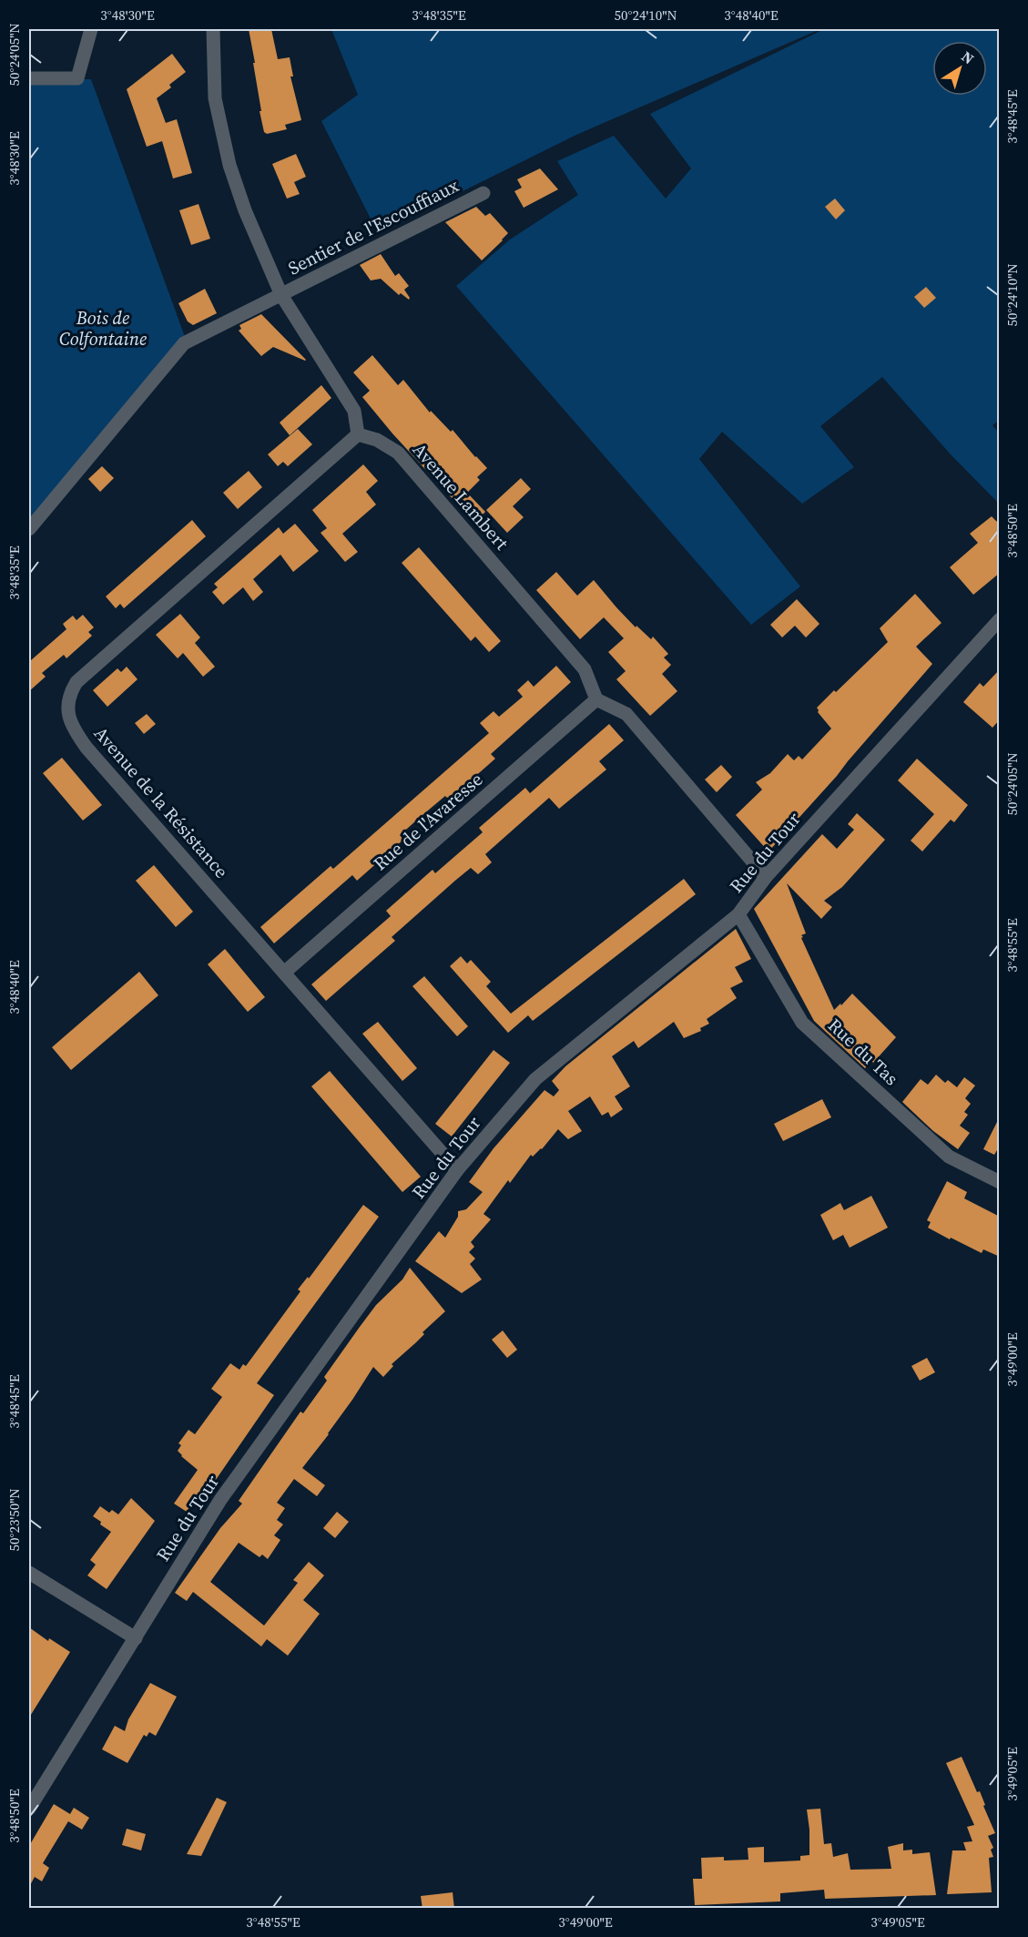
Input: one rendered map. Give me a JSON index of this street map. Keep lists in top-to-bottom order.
{
  "streets": {
    "street": [
      "Sentier de l'Escouffiaux",
      "Avenue Lambert",
      "Avenue de la Résistance",
      "Rue de l'Avaresse",
      "Rue du Tour",
      "Rue du Tas"
    ]
  },
  "crossings": [
    ["Avenue Lambert", "Avenue de la Résistance"],
    ["Avenue Lambert", "Rue de l'Avaresse"],
    ["Avenue de la Résistance", "Rue de l'Avaresse"],
    ["Avenue de la Résistance", "Rue du Tour"],
    ["Rue du Tour", "Rue du Tas"]
  ],
  "parks": ["Bois de Colfontaine"],
  "north": "top right",
  "coordinates": [
    "3°48'30\"E",
    "3°48'35\"E",
    "50°24'10\"N",
    "3°48'40\"E",
    "50°24'05\"N",
    "3°48'45\"E",
    "3°48'50\"E",
    "3°48'55\"E",
    "3°49'00\"E",
    "50°23'50\"N",
    "3°49'05\"E"
  ]
}
